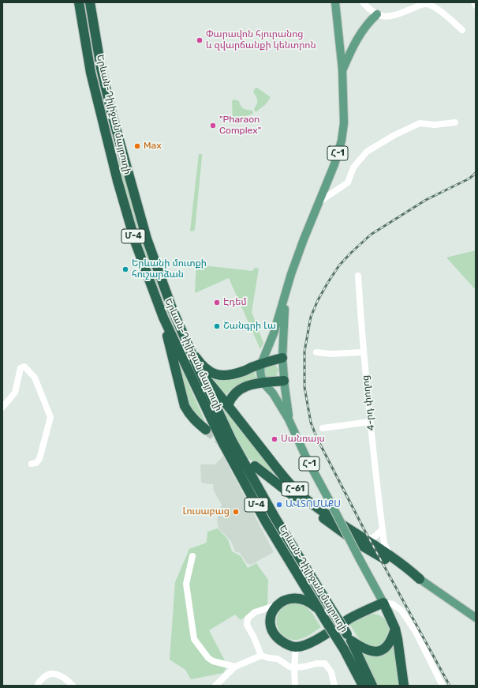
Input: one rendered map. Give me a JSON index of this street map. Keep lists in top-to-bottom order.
{
  "streets": {
    "highway": [
      "Երևան-Դիլիջան մայրուղի",
      "Հ-1",
      "Մ-4",
      "Հ-61"
    ],
    "street": ["4-րդ փողոց"]
  },
  "crossings": [
    ["Երևան-Դիլիջան մայրուղի", "Հ-61"],
    ["4-րդ փողոց", "Հ-61"]
  ],
  "places": [
    "Փարավոն հյուրանոց և զվարճանքի կենտրոն",
    "\"Pharaon Complex\"",
    "Max",
    "Երևանի մուտքի հուշարձան",
    "Էդեմ",
    "Շանգրի Լա",
    "Սանռայս",
    "ԱՎՏՈՄԱՔՍ",
    "Լուսաբաց"
  ]
}
